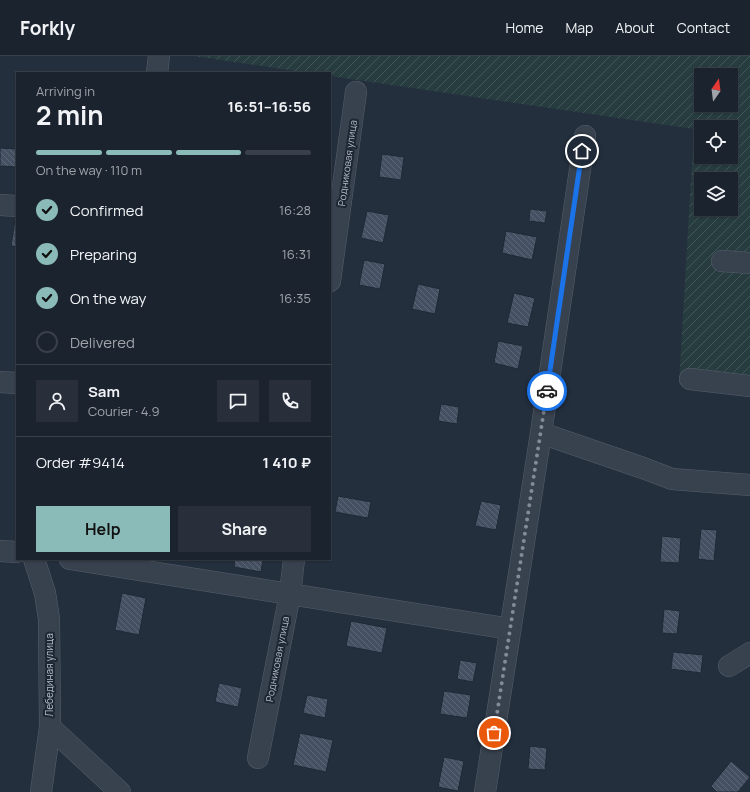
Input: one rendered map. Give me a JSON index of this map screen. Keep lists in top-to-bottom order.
{
  "streets": {
    "street": ["Родниковая улица", "Лебединая улица"]
  },
  "north": "top",
  "page": {
    "header": "Forkly",
    "nav": [
      "Home",
      "Map",
      "About",
      "Contact"
    ],
    "heading": ["2 min", "Arriving in", "16:51–16:56"],
    "panel": [
      "Sam",
      "Courier · 4.9",
      "Order #9414",
      "1 410 ₽"
    ],
    "bar": "On the way · 110 m",
    "list": [
      ["Confirmed", "16:28"],
      ["Preparing", "16:31"],
      ["On the way", "16:35"],
      "Delivered"
    ],
    "buttons": ["Help", "Share"]
  }
}
